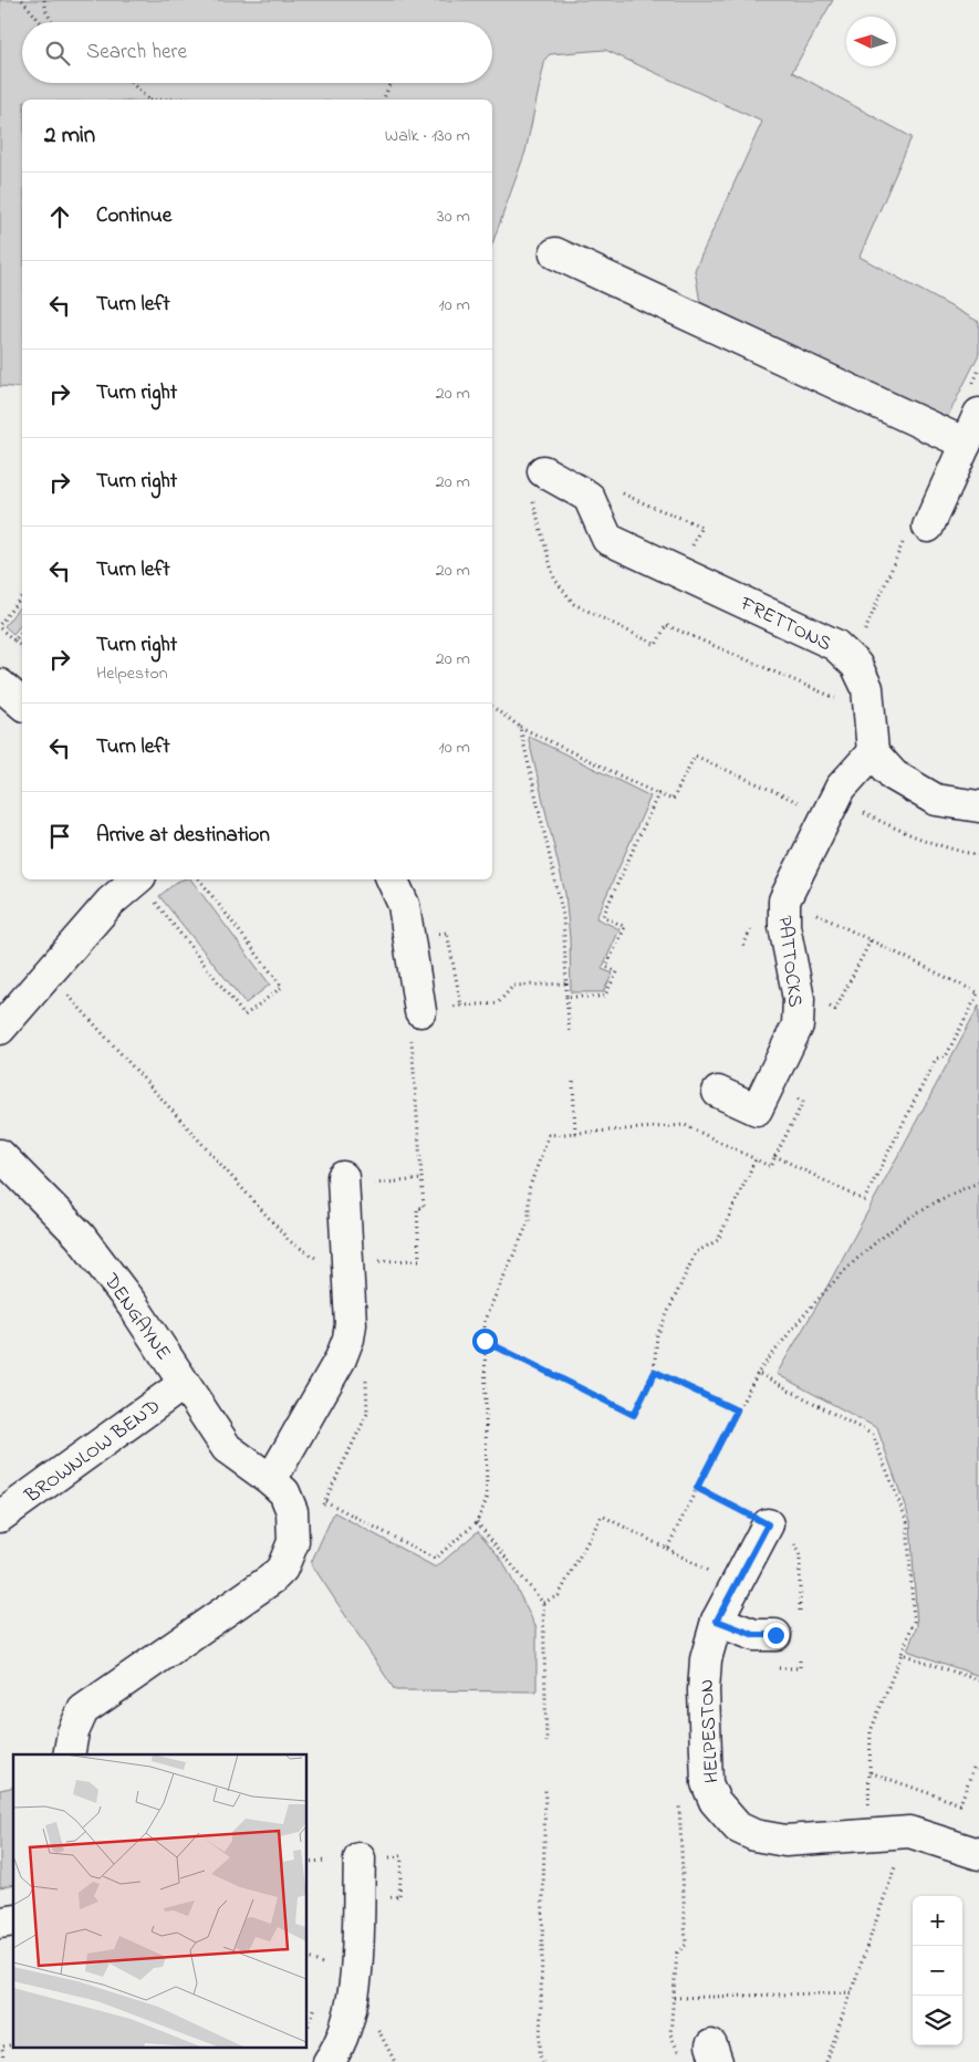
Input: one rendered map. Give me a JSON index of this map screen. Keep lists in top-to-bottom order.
{
  "streets": {
    "street": [
      "FRETTONS",
      "PATTOCKS",
      "DENGAYNE",
      "BROWNLOW BEND",
      "HELPESTON"
    ]
  },
  "crossings": [
    ["FRETTONS", "PATTOCKS"],
    ["DENGAYNE", "BROWNLOW BEND"]
  ],
  "north": "left",
  "page": {
    "search": "Search here",
    "heading": ["2 min", "Walk · 130 m"],
    "list": [
      ["Continue", "30 m"],
      ["Turn left", "10 m"],
      ["Turn right", "20 m"],
      ["Turn right", "20 m"],
      ["Turn left", "20 m"],
      ["Turn right", "Helpeston", "20 m"],
      ["Turn left", "10 m"],
      "Arrive at destination"
    ],
    "map_buttons": ["+", "−"]
  }
}
